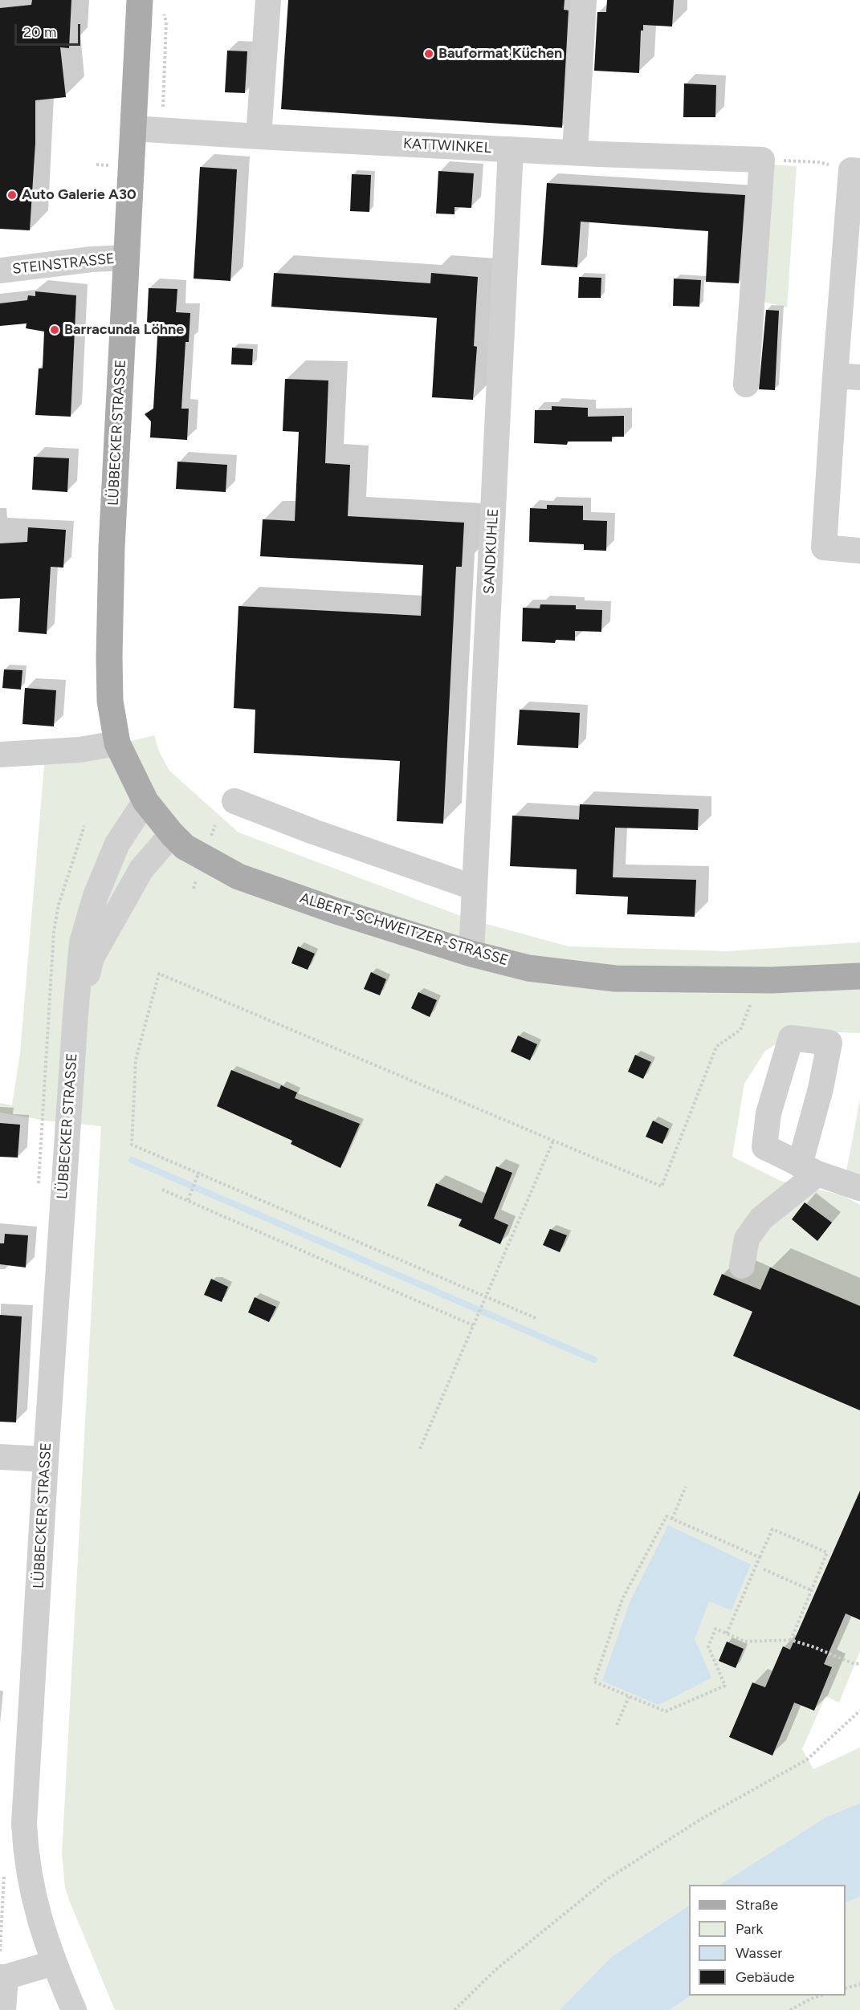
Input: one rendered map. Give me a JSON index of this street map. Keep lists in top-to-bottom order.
{
  "streets": {
    "main road": ["LÜBBECKER STRASSE", "ALBERT-SCHWEITZER-STRASSE"],
    "street": ["KATTWINKEL", "STEINSTRASSE", "SANDKUHLE"]
  },
  "crossings": [
    ["KATTWINKEL", "LÜBBECKER STRASSE"],
    ["KATTWINKEL", "SANDKUHLE"],
    ["STEINSTRASSE", "LÜBBECKER STRASSE"],
    ["LÜBBECKER STRASSE", "ALBERT-SCHWEITZER-STRASSE"],
    ["SANDKUHLE", "ALBERT-SCHWEITZER-STRASSE"]
  ],
  "places": ["Bauformat Küchen", "Auto Galerie A30", "Barracunda Löhne"],
  "legend": [
    "Straße",
    "Park",
    "Wasser",
    "Gebäude"
  ],
  "scale_bar": "20 m"
}
